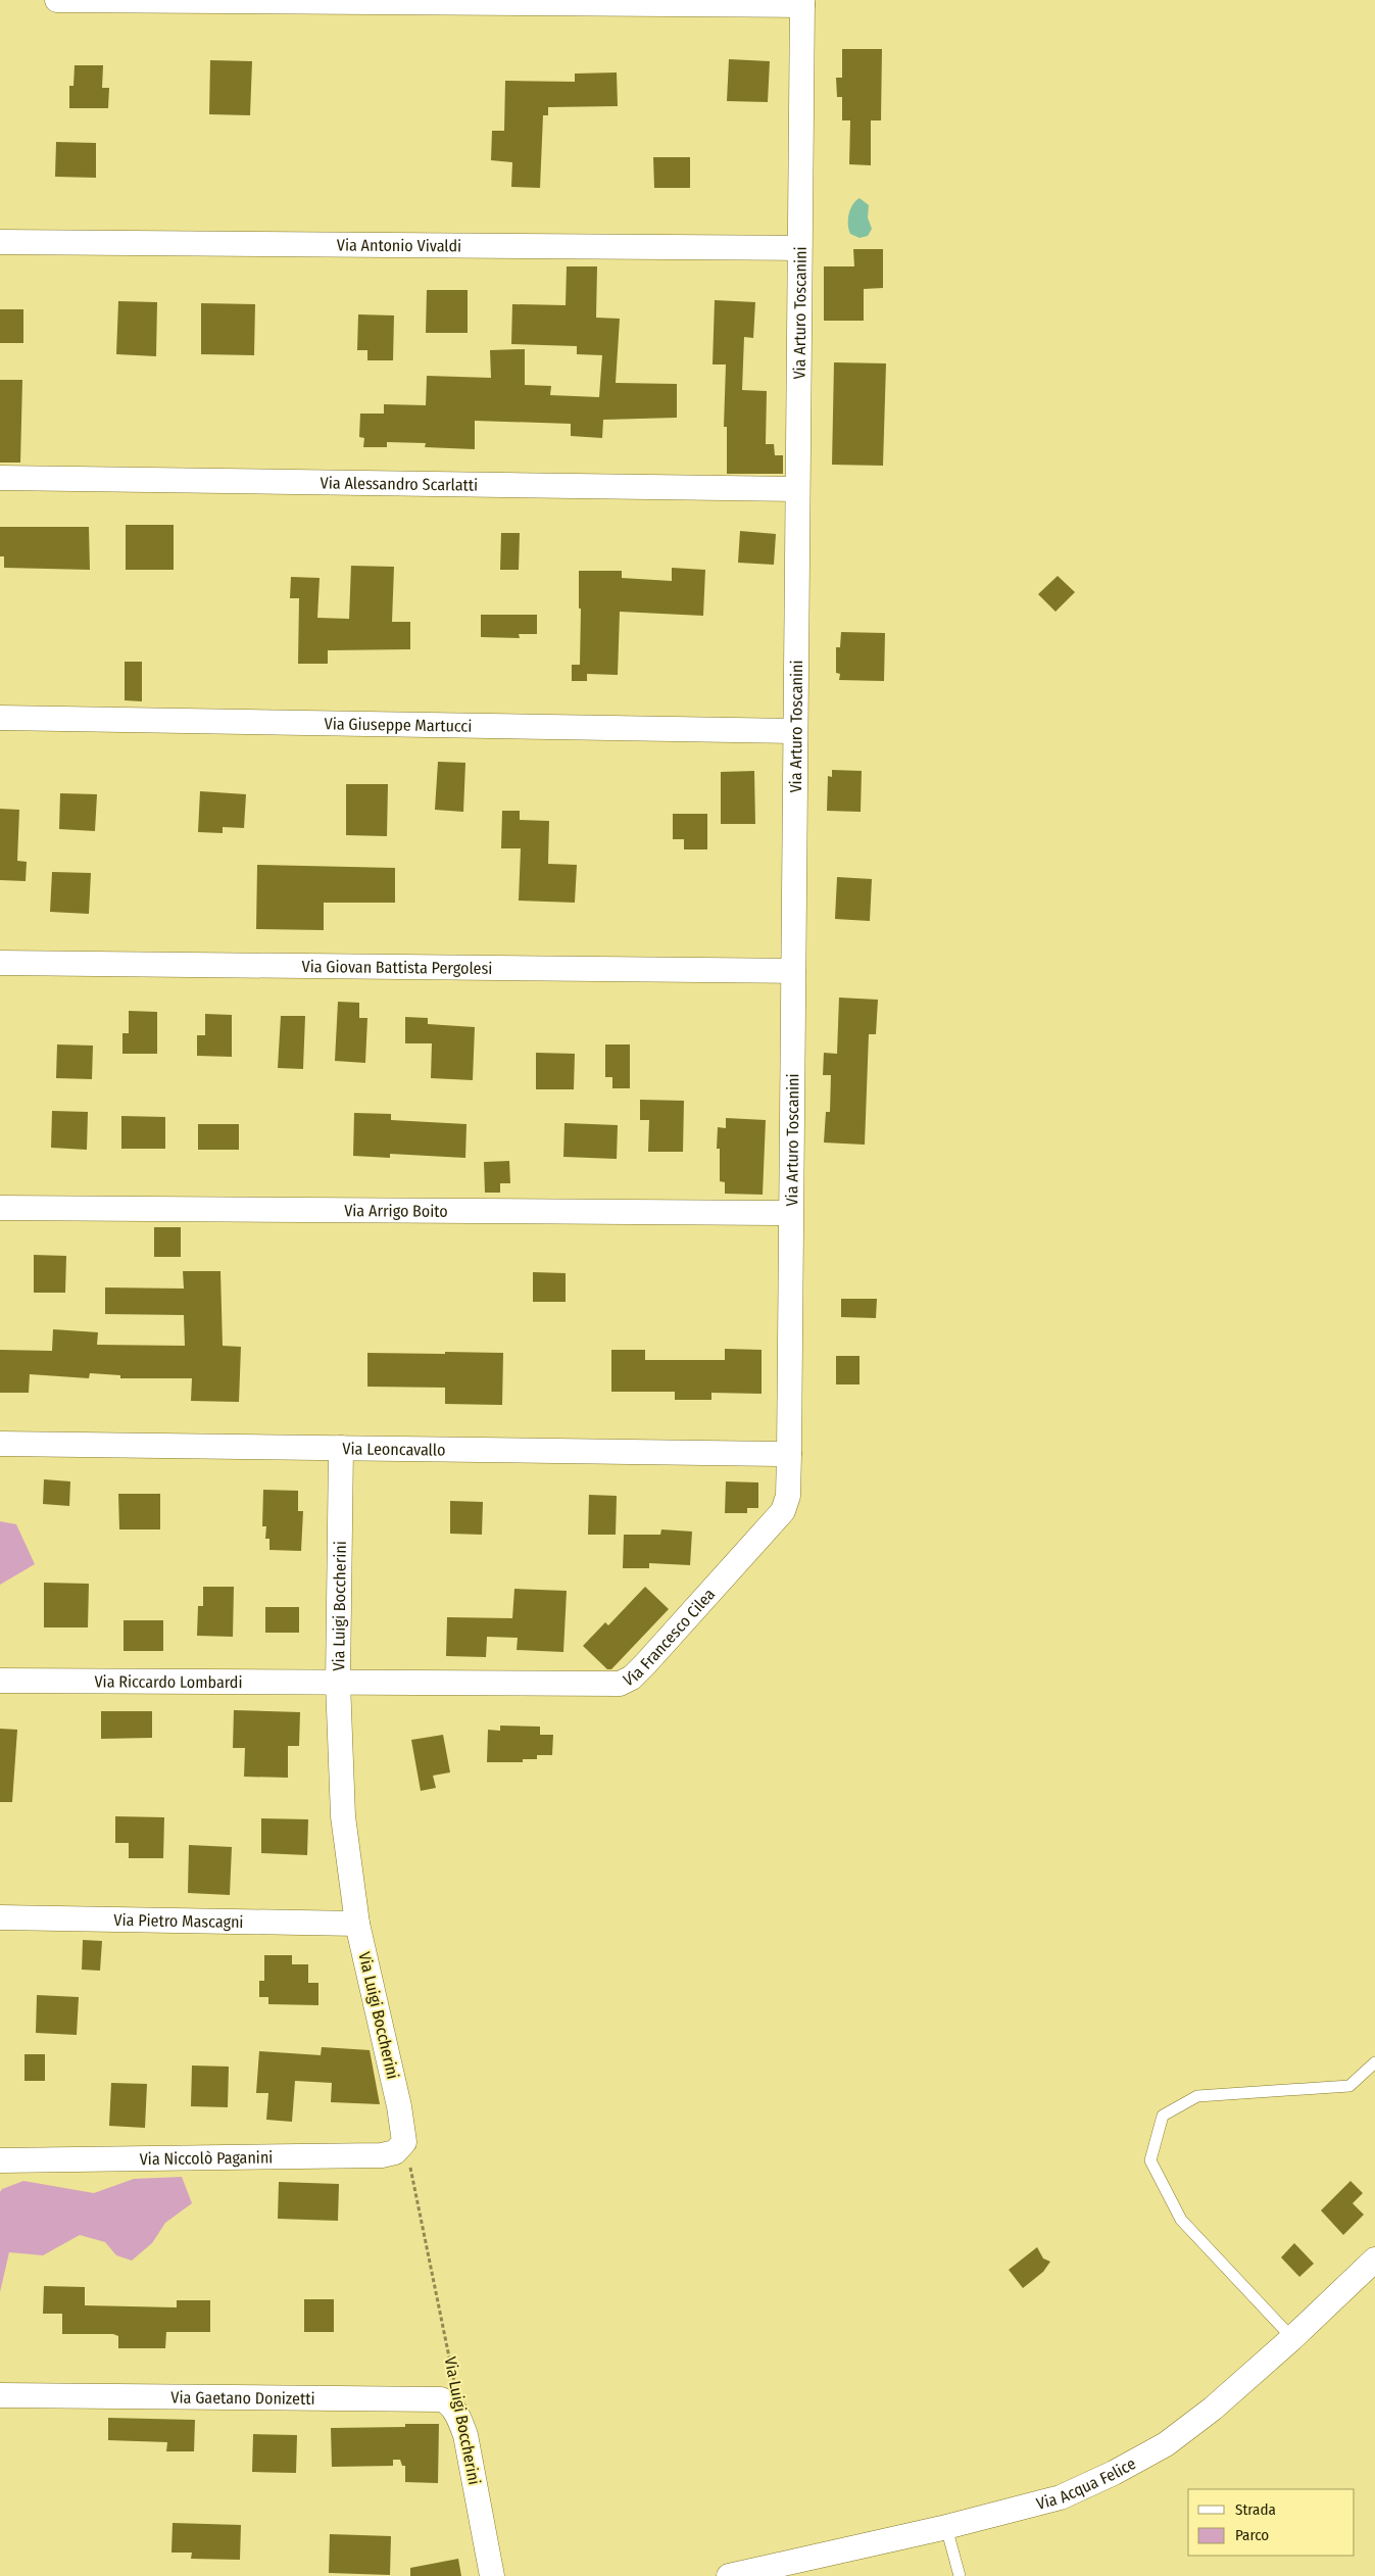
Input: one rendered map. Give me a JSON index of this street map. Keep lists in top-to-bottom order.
{
  "streets": {
    "street": [
      "Via Antonio Vivaldi",
      "Via Arturo Toscanini",
      "Via Alessandro Scarlatti",
      "Via Giuseppe Martucci",
      "Via Giovan Battista Pergolesi",
      "Via Arrigo Boito",
      "Via Leoncavallo",
      "Via Luigi Boccherini",
      "Via Francesco Cilea",
      "Via Riccardo Lombardi",
      "Via Pietro Mascagni",
      "Via Niccolò Paganini",
      "Via Gaetano Donizetti",
      "Via Acqua Felice"
    ]
  },
  "crossings": [
    ["Via Antonio Vivaldi", "Via Arturo Toscanini"],
    ["Via Arturo Toscanini", "Via Alessandro Scarlatti"],
    ["Via Arturo Toscanini", "Via Giuseppe Martucci"],
    ["Via Arturo Toscanini", "Via Giovan Battista Pergolesi"],
    ["Via Arturo Toscanini", "Via Arrigo Boito"],
    ["Via Arturo Toscanini", "Via Leoncavallo"],
    ["Via Arturo Toscanini", "Via Francesco Cilea"],
    ["Via Leoncavallo", "Via Luigi Boccherini"],
    ["Via Leoncavallo", "Via Francesco Cilea"],
    ["Via Luigi Boccherini", "Via Francesco Cilea"],
    ["Via Luigi Boccherini", "Via Riccardo Lombardi"],
    ["Via Luigi Boccherini", "Via Pietro Mascagni"],
    ["Via Luigi Boccherini", "Via Niccolò Paganini"],
    ["Via Luigi Boccherini", "Via Gaetano Donizetti"],
    ["Via Francesco Cilea", "Via Riccardo Lombardi"]
  ],
  "legend": ["Strada", "Parco"]
}
